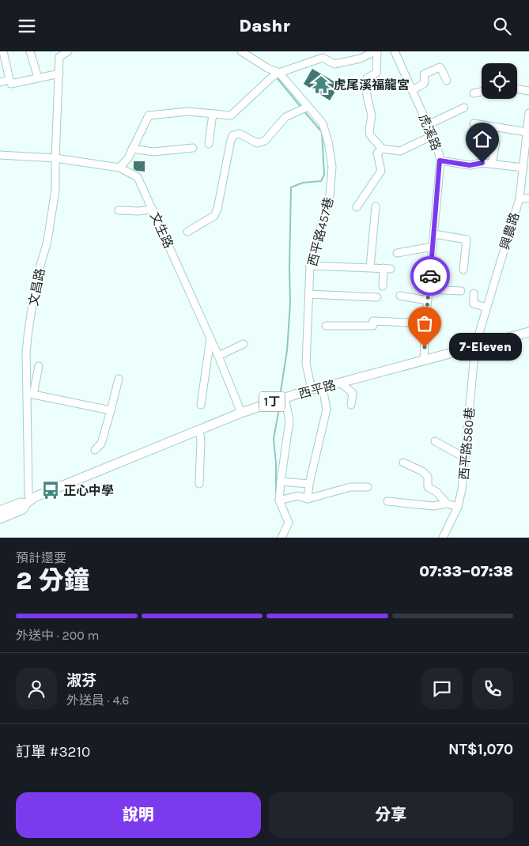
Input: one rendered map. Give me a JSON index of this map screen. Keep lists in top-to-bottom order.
{
  "streets": {
    "main road": ["西平路", "1丁"],
    "street": [
      "虎溪路",
      "文生路",
      "興農路",
      "西平路457巷",
      "文昌路",
      "西平路580巷"
    ]
  },
  "crossings": [
    ["虎溪路", "西平路"],
    ["文生路", "文昌路"],
    ["文生路", "西平路"],
    ["興農路", "西平路"],
    ["興農路", "西平路580巷"],
    ["西平路457巷", "西平路"],
    ["文昌路", "西平路"],
    ["西平路", "西平路580巷"]
  ],
  "places": {
    "temple": ["虎尾溪福龍宮"],
    "other": ["7-Eleven"],
    "bus stop": ["正心中學"]
  },
  "page": {
    "header": "Dashr",
    "bubble": "7-Eleven",
    "heading": ["2 分鐘", "預計還要", "07:33–07:38"],
    "panel": [
      "淑芬",
      "外送員 · 4.6",
      "訂單 #3210",
      "NT$1,070"
    ],
    "bar": "外送中 · 200 m",
    "buttons": ["說明", "分享"]
  }
}
